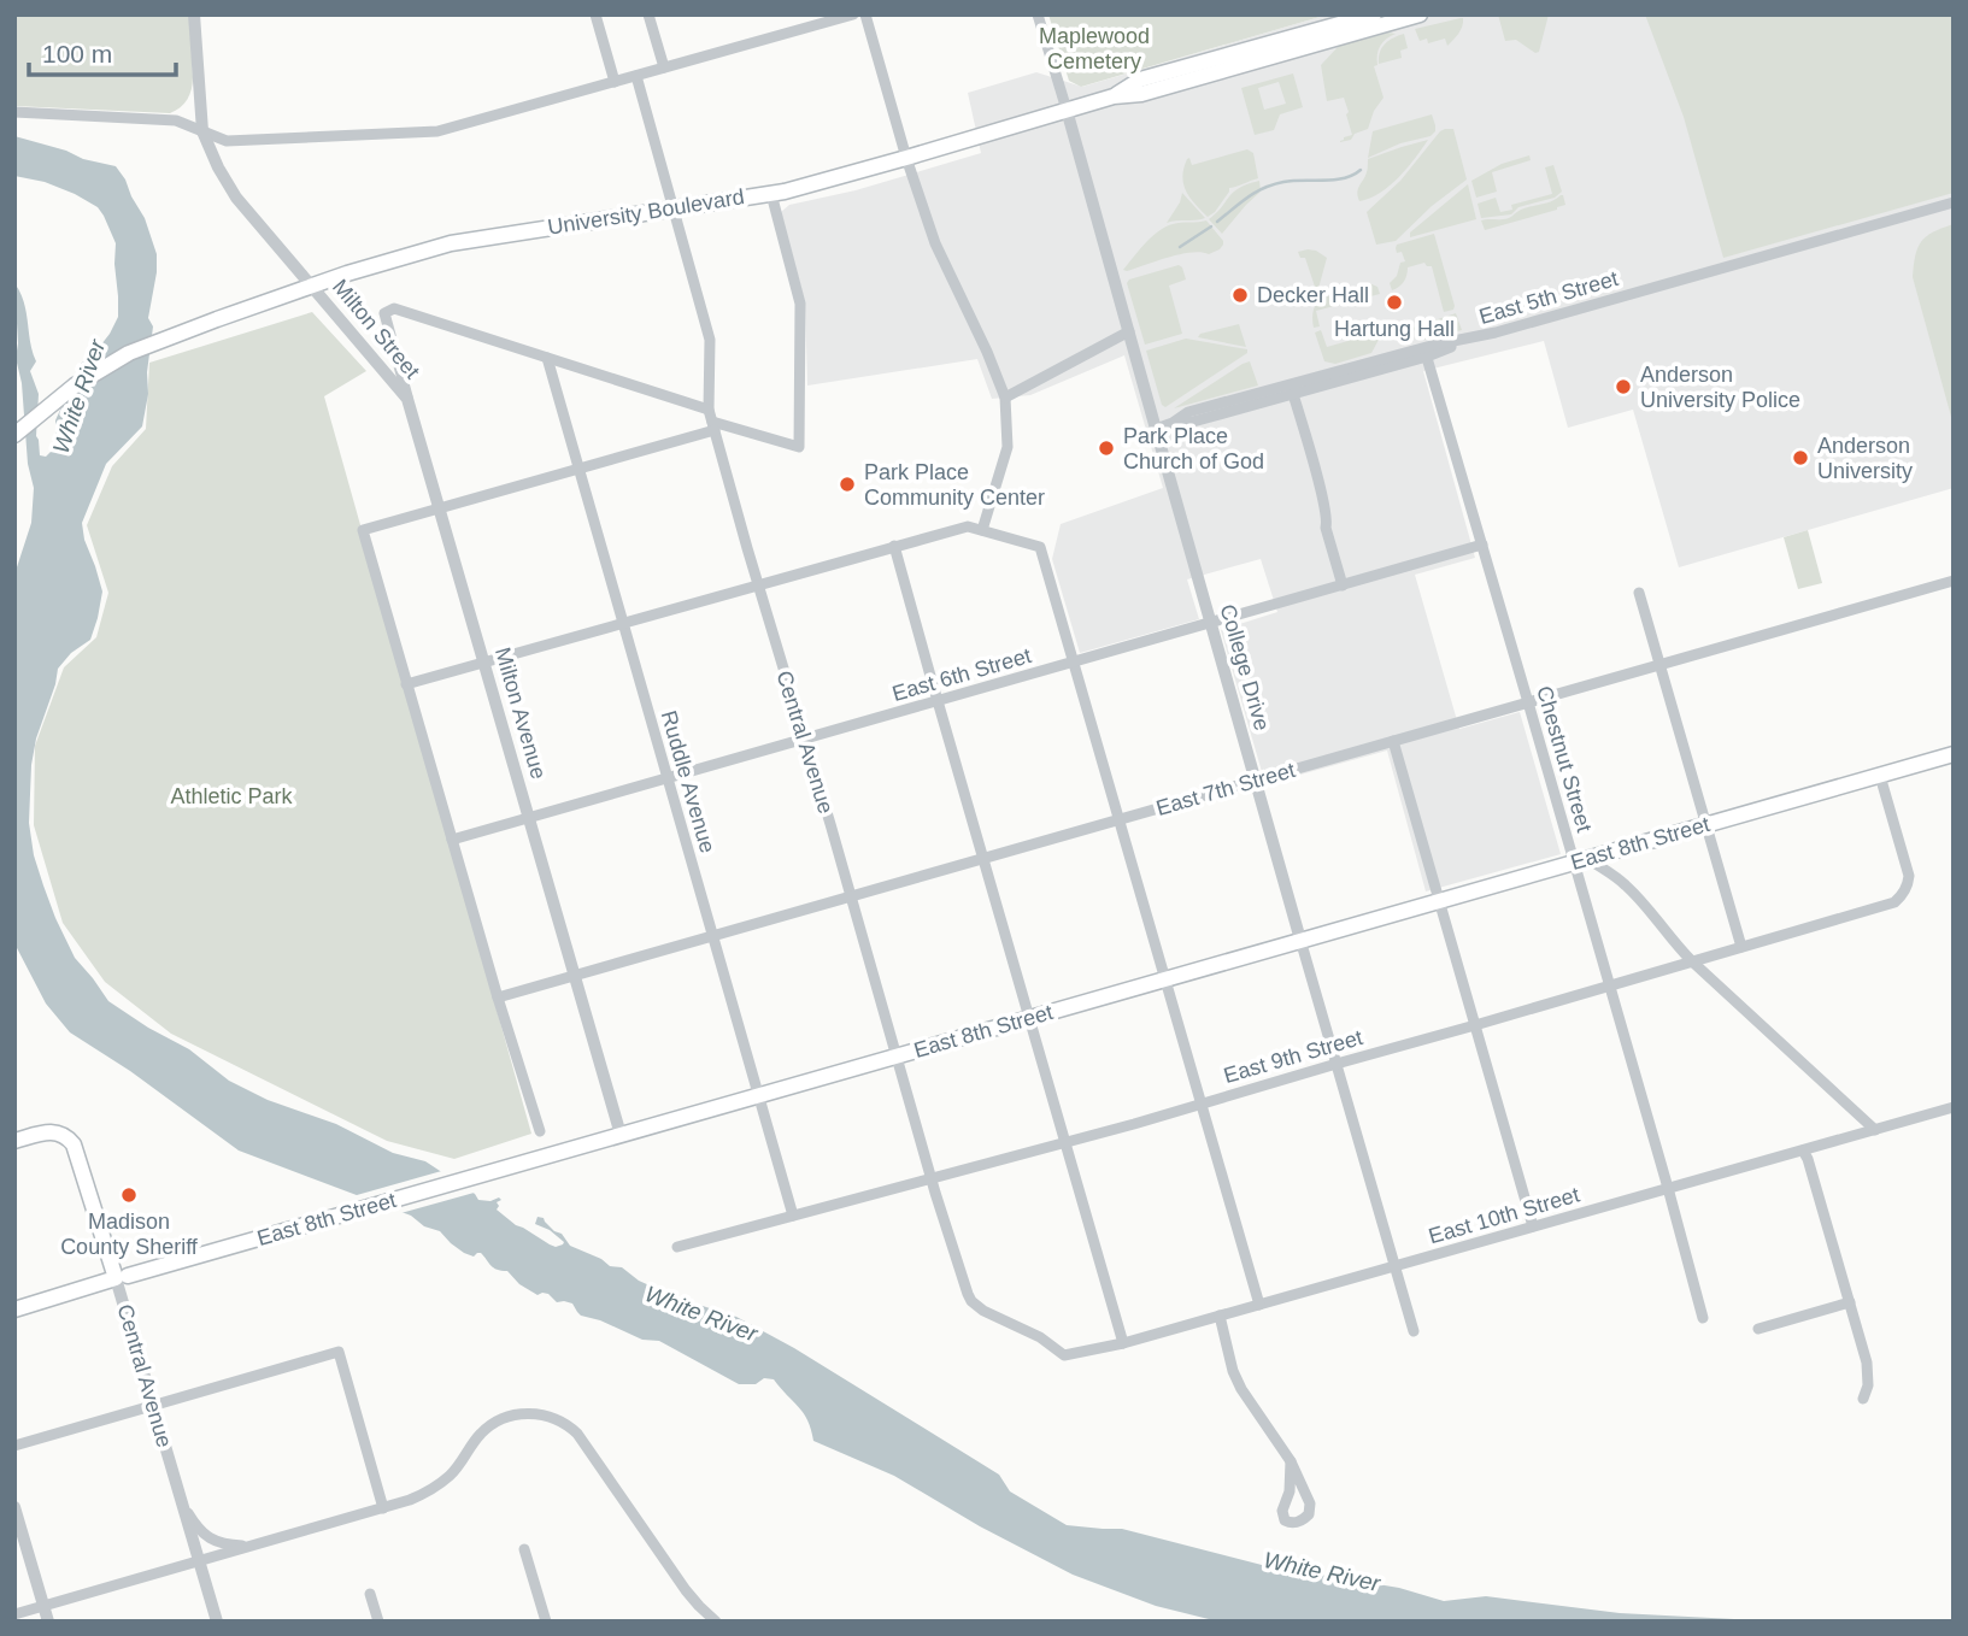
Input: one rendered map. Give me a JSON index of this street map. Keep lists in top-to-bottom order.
{
  "streets": {
    "main road": ["University Boulevard", "Central Avenue", "East 8th Street"],
    "street": [
      "East 5th Street",
      "Milton Street",
      "College Drive",
      "East 6th Street",
      "Milton Avenue",
      "Chestnut Street",
      "Ruddle Avenue",
      "East 7th Street",
      "East 9th Street",
      "East 10th Street"
    ]
  },
  "crossings": [
    ["University Boulevard", "Milton Street"],
    ["University Boulevard", "College Drive"],
    ["University Boulevard", "Central Avenue"],
    ["East 5th Street", "College Drive"],
    ["Milton Street", "Milton Avenue"],
    ["College Drive", "East 6th Street"],
    ["College Drive", "East 7th Street"],
    ["College Drive", "East 8th Street"],
    ["College Drive", "East 9th Street"],
    ["College Drive", "East 10th Street"],
    ["East 6th Street", "Milton Avenue"],
    ["East 6th Street", "Central Avenue"],
    ["East 6th Street", "Chestnut Street"],
    ["East 6th Street", "Ruddle Avenue"],
    ["Milton Avenue", "Ruddle Avenue"],
    ["Milton Avenue", "East 7th Street"],
    ["Milton Avenue", "East 8th Street"],
    ["Central Avenue", "East 7th Street"],
    ["Central Avenue", "East 8th Street"],
    ["Central Avenue", "East 9th Street"],
    ["Central Avenue", "East 10th Street"],
    ["Chestnut Street", "East 7th Street"],
    ["Chestnut Street", "East 8th Street"],
    ["Chestnut Street", "East 9th Street"],
    ["Chestnut Street", "East 10th Street"],
    ["Ruddle Avenue", "East 7th Street"],
    ["Ruddle Avenue", "East 8th Street"],
    ["Ruddle Avenue", "East 9th Street"],
    ["East 8th Street", "East 9th Street"]
  ],
  "water": ["White River"],
  "parks": ["Maplewood Cemetery", "Athletic Park"],
  "places": [
    "Decker Hall",
    "Hartung Hall",
    "Anderson University Police",
    "Park Place Church of God",
    "Anderson University",
    "Park Place Community Center",
    "Madison County Sheriff"
  ],
  "scale_bar": "100 m"
}
